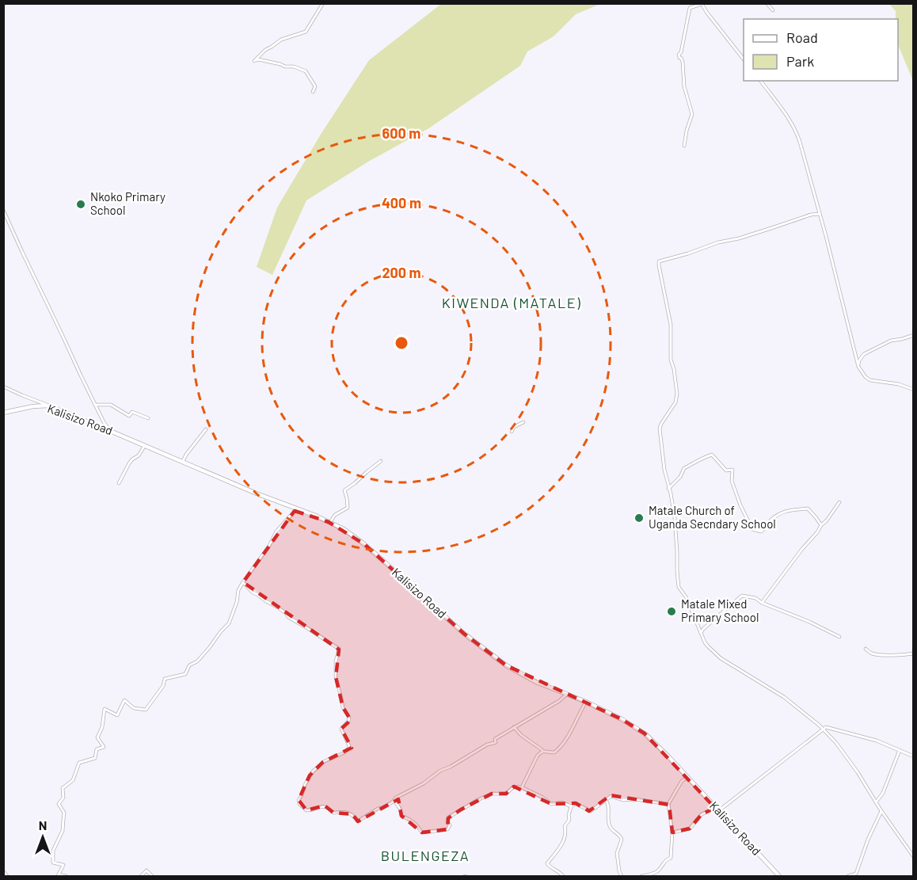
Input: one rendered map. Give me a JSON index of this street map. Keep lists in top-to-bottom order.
{
  "streets": {
    "street": ["Kalisizo Road"]
  },
  "districts": ["KIWENDA (MATALE)", "BULENGEZA"],
  "places": ["Nkoko Primary School", "Matale Church of Uganda Secndary School", "Matale Mixed Primary School"],
  "legend": ["Road", "Park"],
  "north": "top",
  "rings": ["600 m", "400 m", "200 m"]
}
